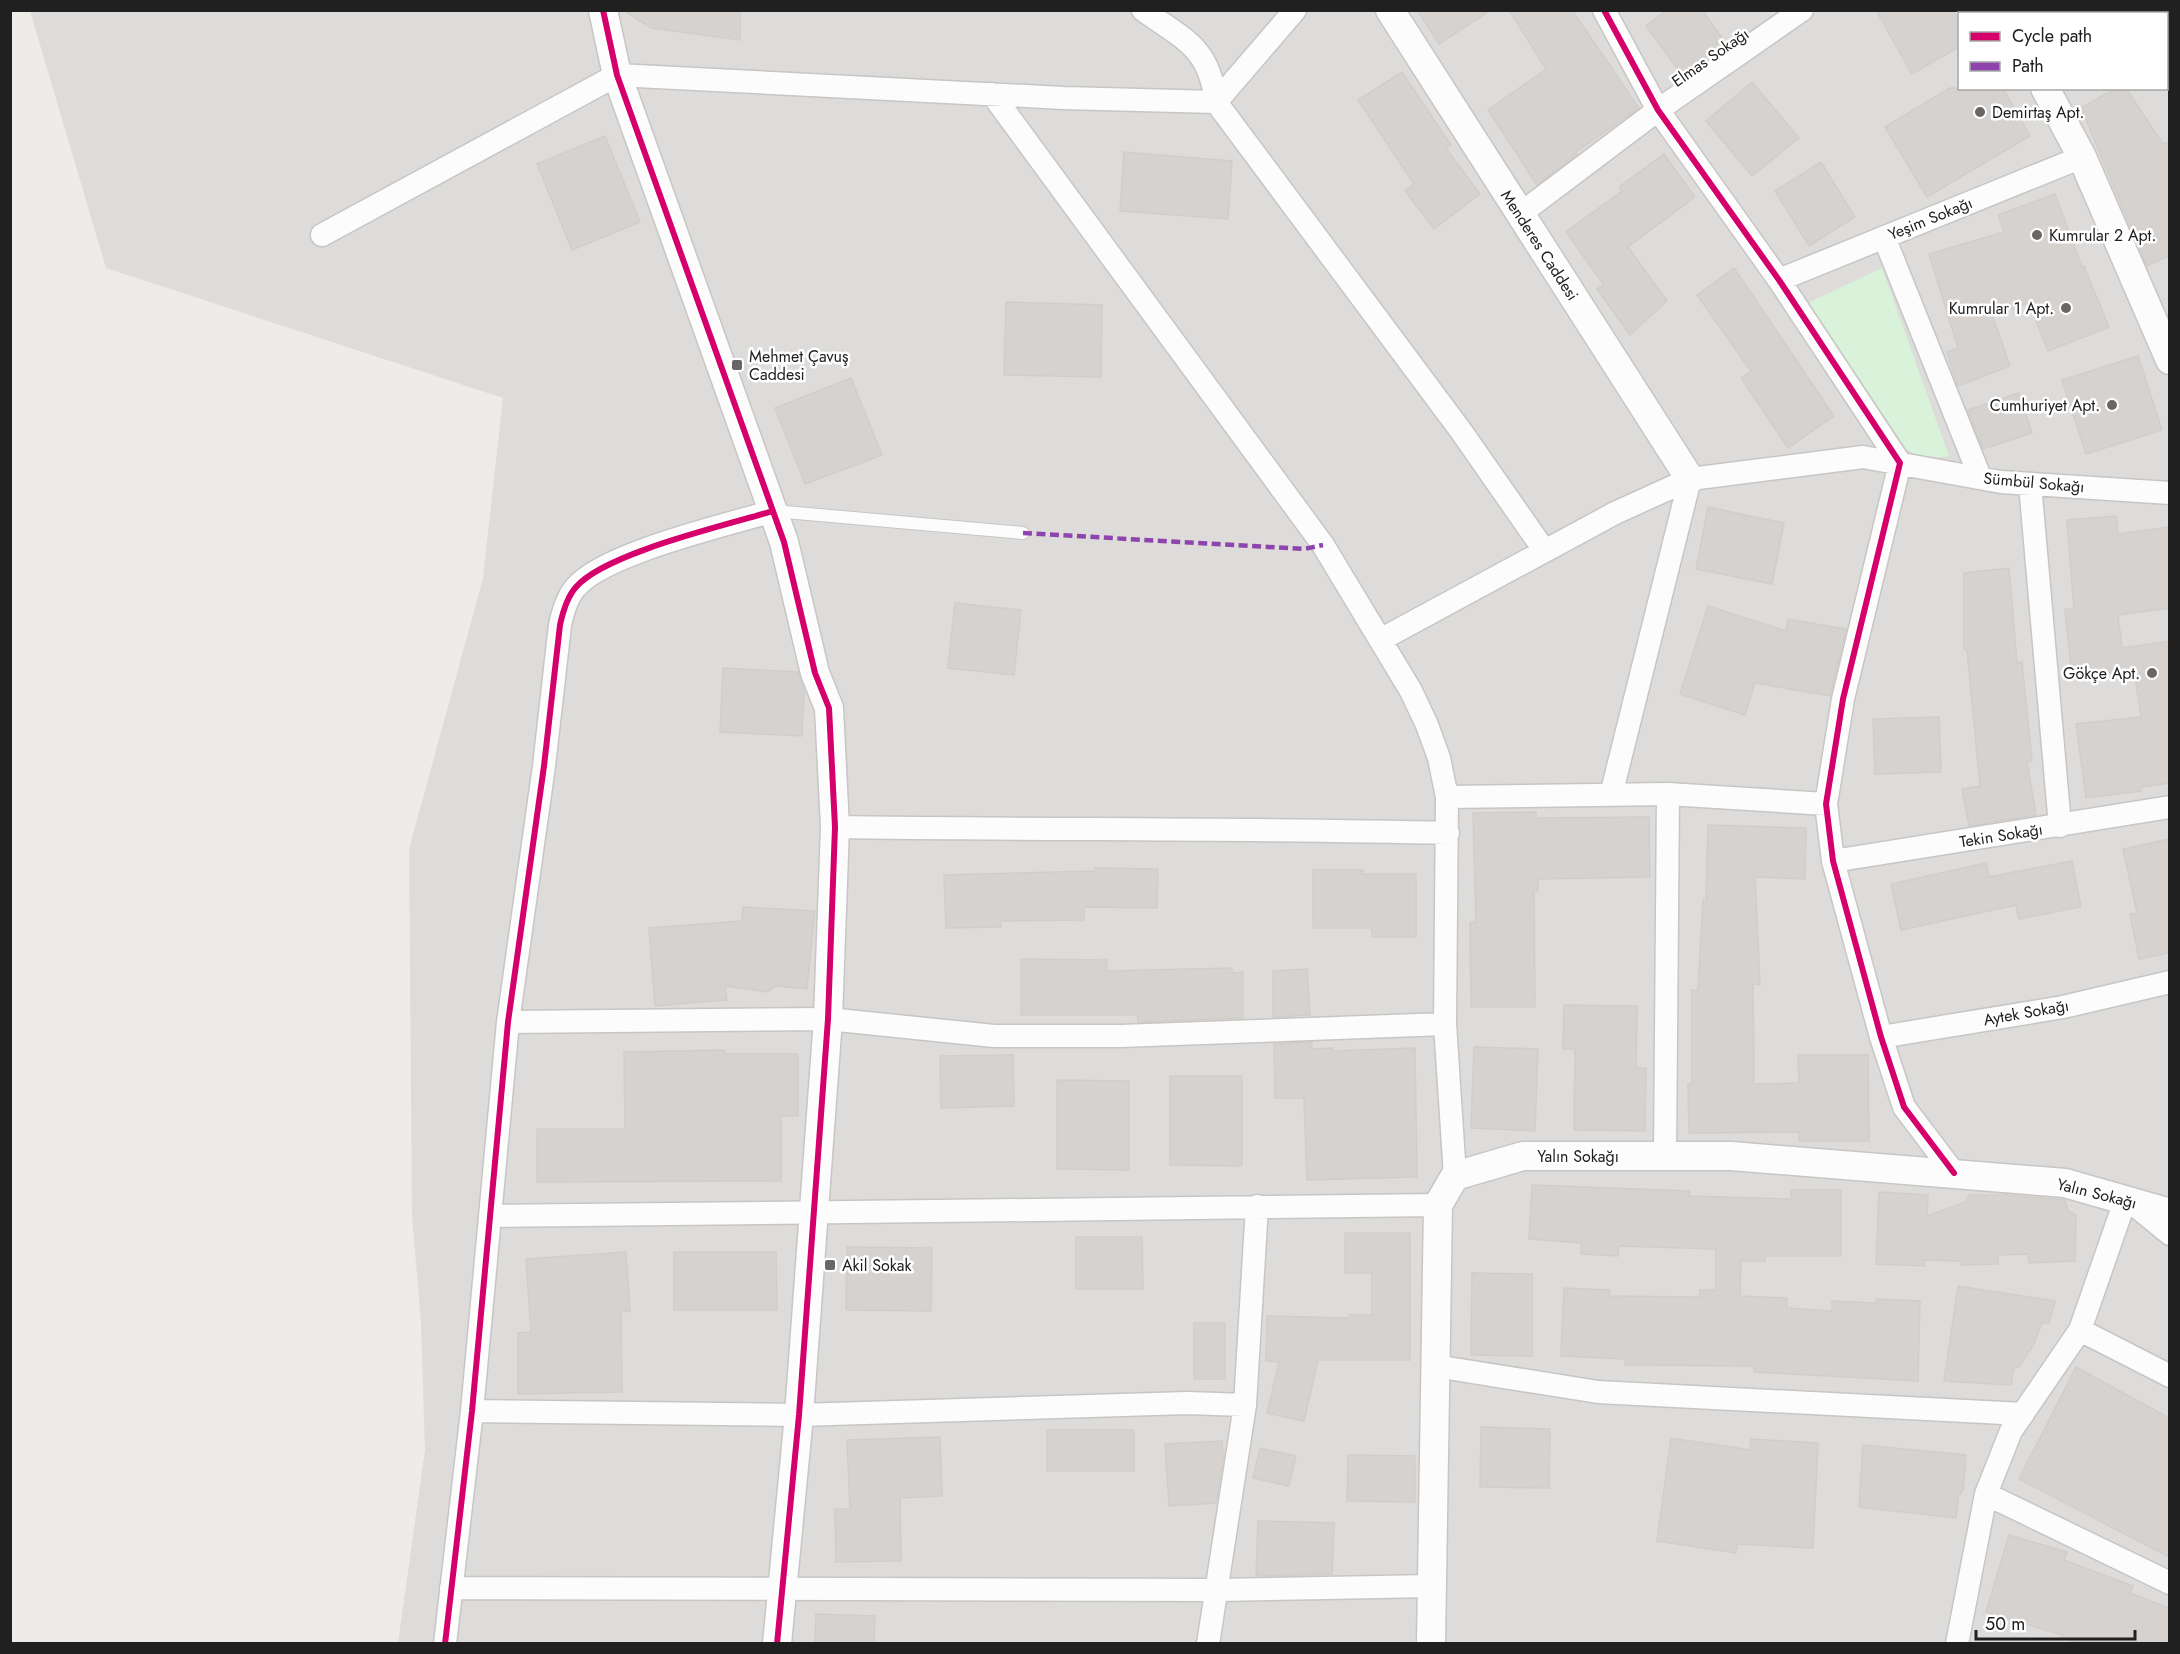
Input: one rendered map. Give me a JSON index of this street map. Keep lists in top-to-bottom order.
{
  "streets": {
    "street": [
      "Elmas Sokağı",
      "Yeşim Sokağı",
      "Menderes Caddesi",
      "Sümbül Sokağı",
      "Tekin Sokağı",
      "Aytek Sokağı",
      "Yalın Sokağı"
    ]
  },
  "crossings": [
    ["Elmas Sokağı", "Menderes Caddesi"],
    ["Menderes Caddesi", "Sümbül Sokağı"]
  ],
  "places": {
    "other": [
      "Demirtaş Apt.",
      "Kumrular 2 Apt.",
      "Kumrular 1 Apt.",
      "Cumhuriyet Apt.",
      "Gökçe Apt."
    ],
    "transit": ["Mehmet Çavuş Caddesi", "Akil Sokak"]
  },
  "legend": ["Cycle path", "Path"],
  "scale_bar": "50 m"
}
